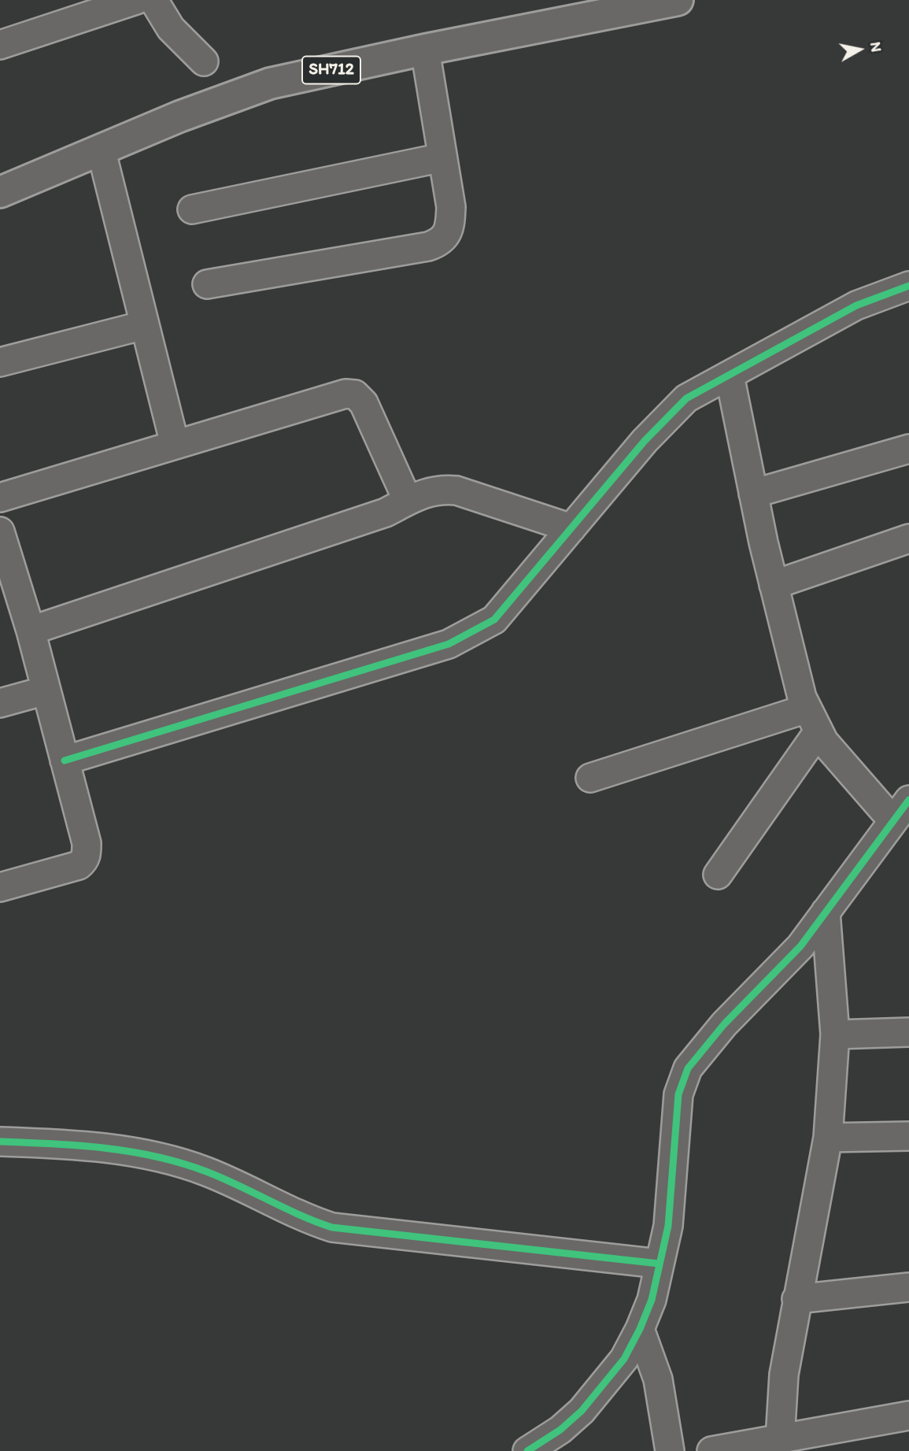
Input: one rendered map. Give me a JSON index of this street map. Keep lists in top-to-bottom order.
{
  "streets": {
    "main road": ["SH712"]
  },
  "north": "right"
}
